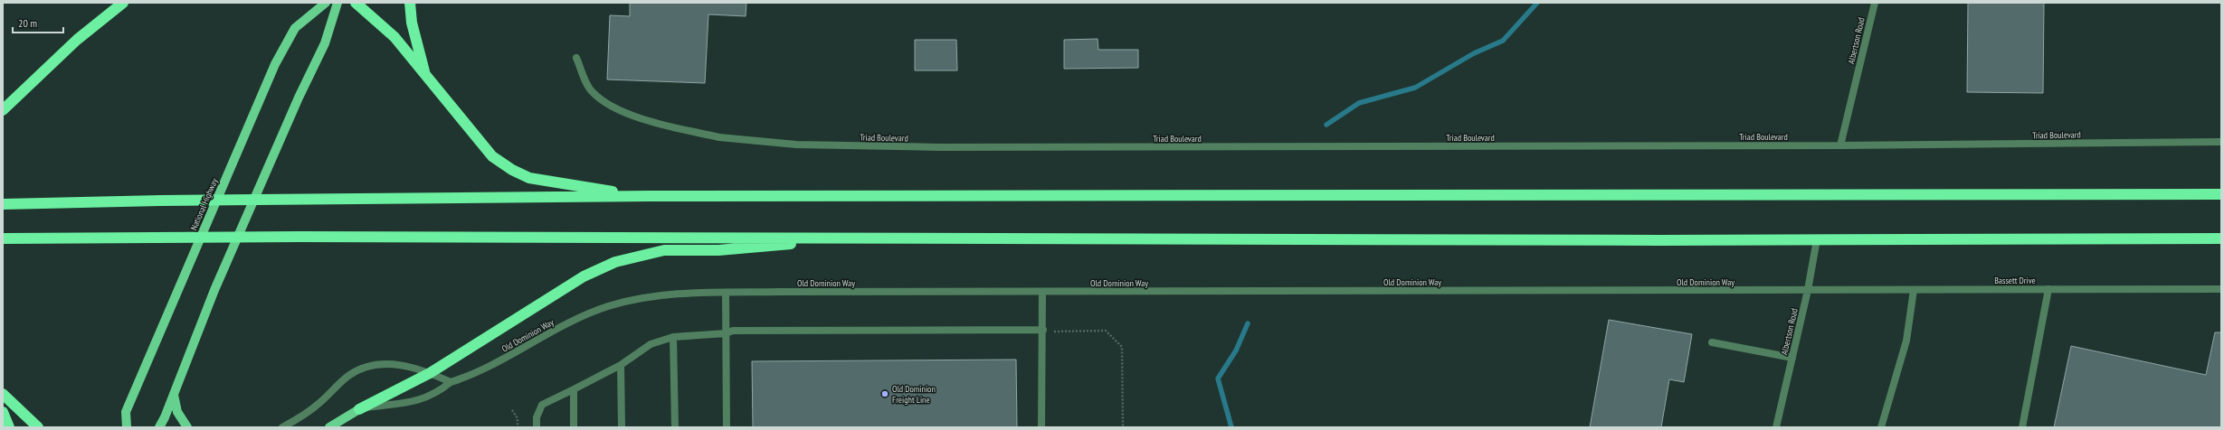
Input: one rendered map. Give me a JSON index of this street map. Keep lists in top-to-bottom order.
{
  "streets": {
    "main road": ["National Highway"],
    "street": [
      "Albertson Road",
      "Triad Boulevard",
      "Bassett Drive",
      "Old Dominion Way"
    ]
  },
  "crossings": [
    ["Albertson Road", "Triad Boulevard"],
    ["Albertson Road", "Bassett Drive"],
    ["Albertson Road", "Old Dominion Way"],
    ["Bassett Drive", "Old Dominion Way"]
  ],
  "places": ["Old Dominion Freight Line"],
  "scale_bar": "20 m"
}
